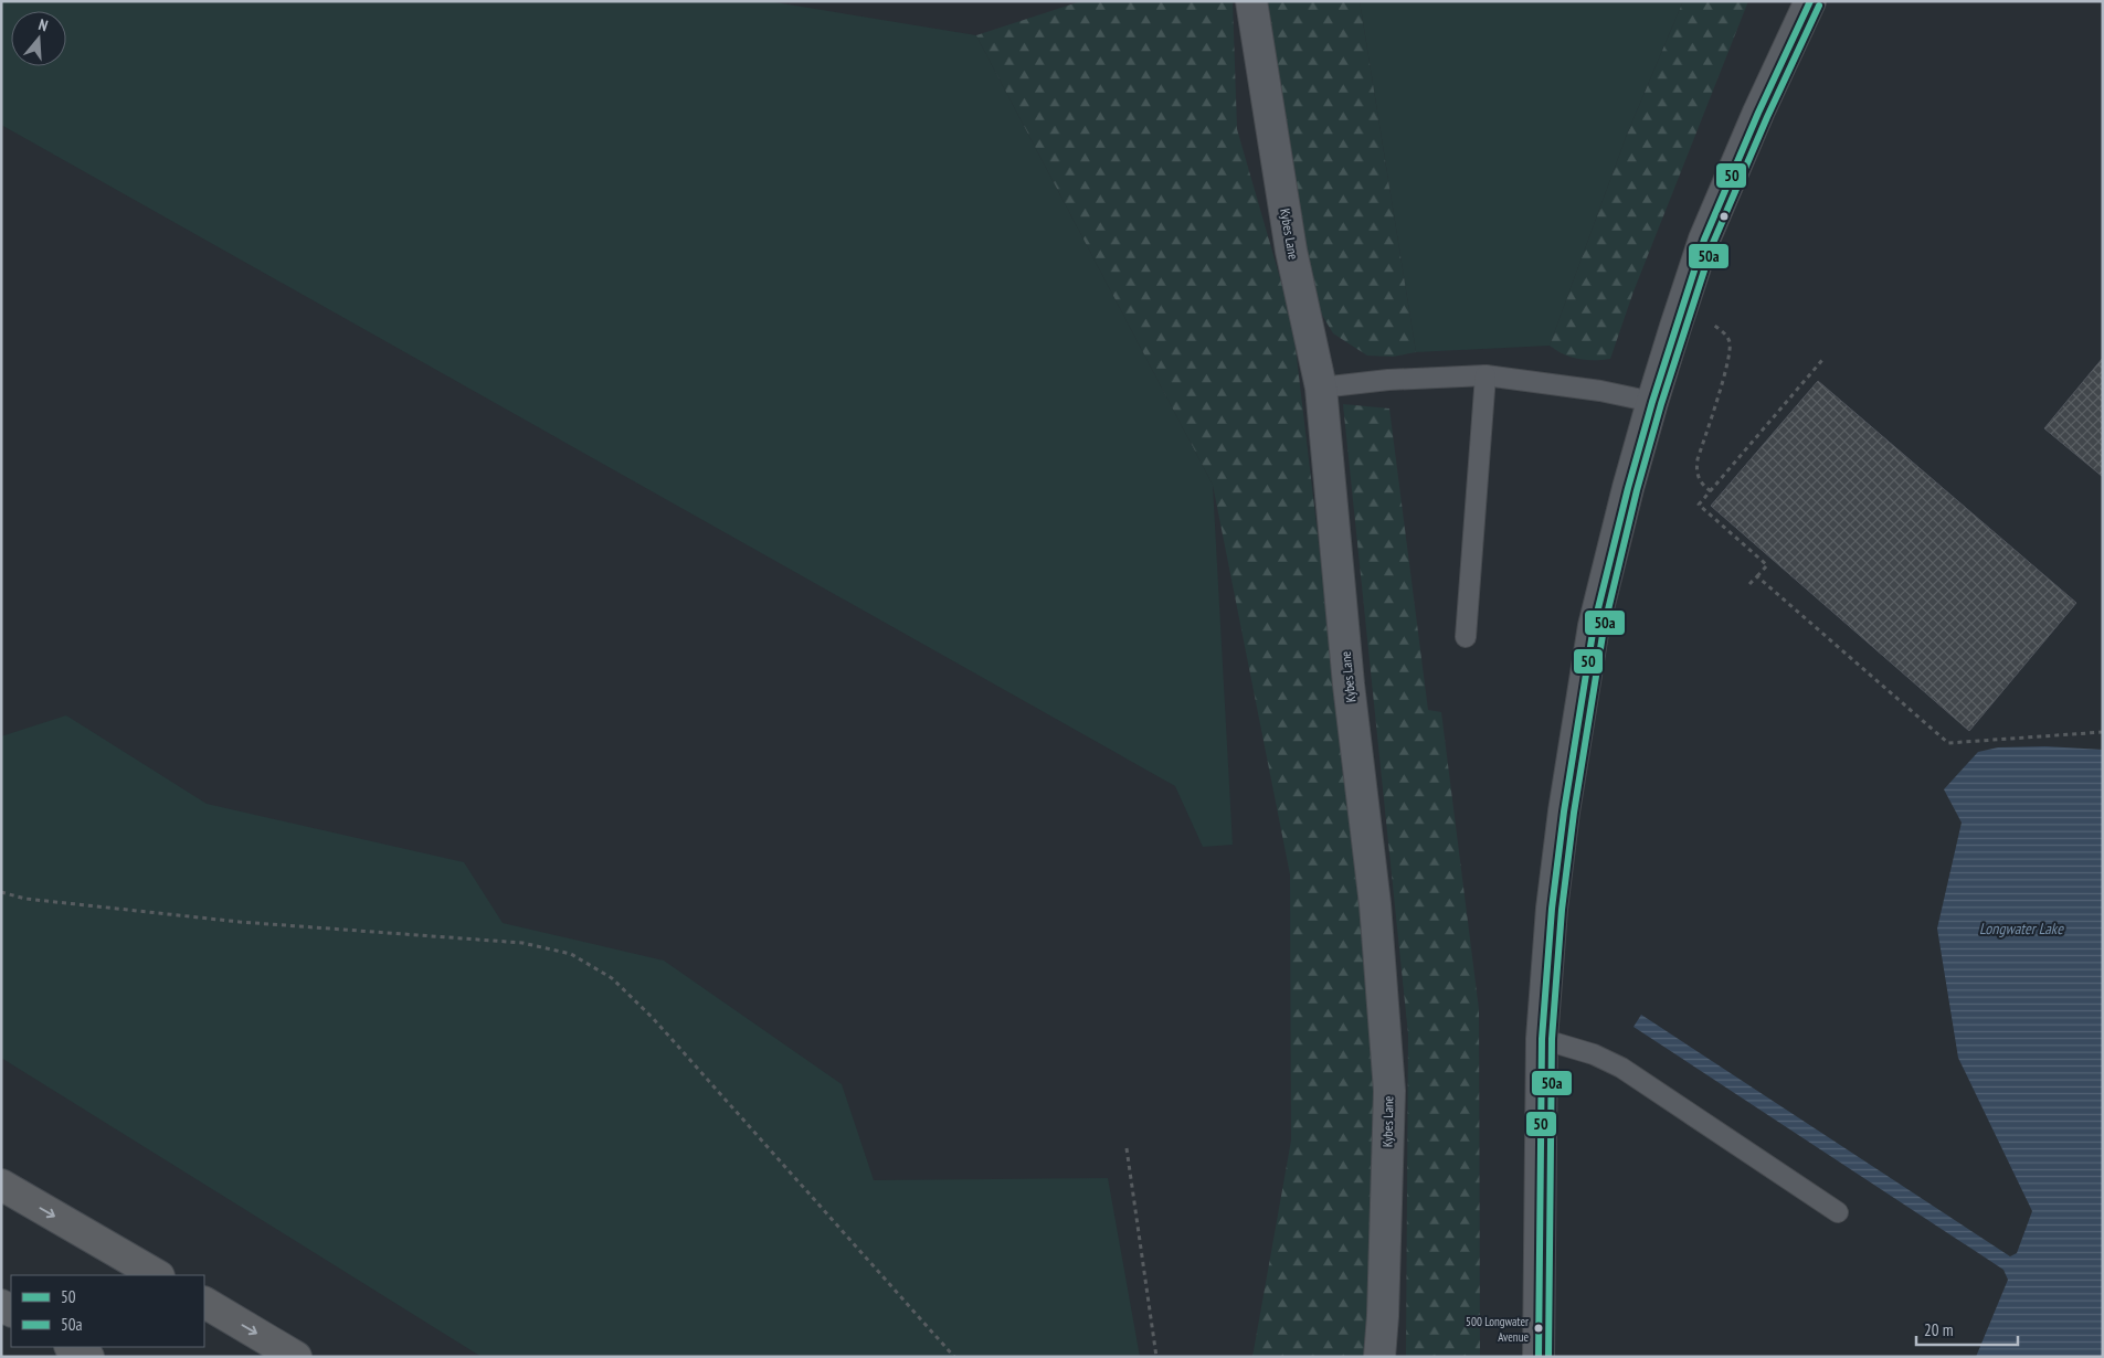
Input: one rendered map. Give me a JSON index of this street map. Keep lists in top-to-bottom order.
{
  "streets": {
    "street": ["Kybes Lane"]
  },
  "water": ["Longwater Lake"],
  "places": ["500 Longwater Avenue"],
  "lines": ["transit line 50", "transit line 50a"],
  "legend": ["50", "50a"],
  "scale_bar": "20 m",
  "north": "top"
}
